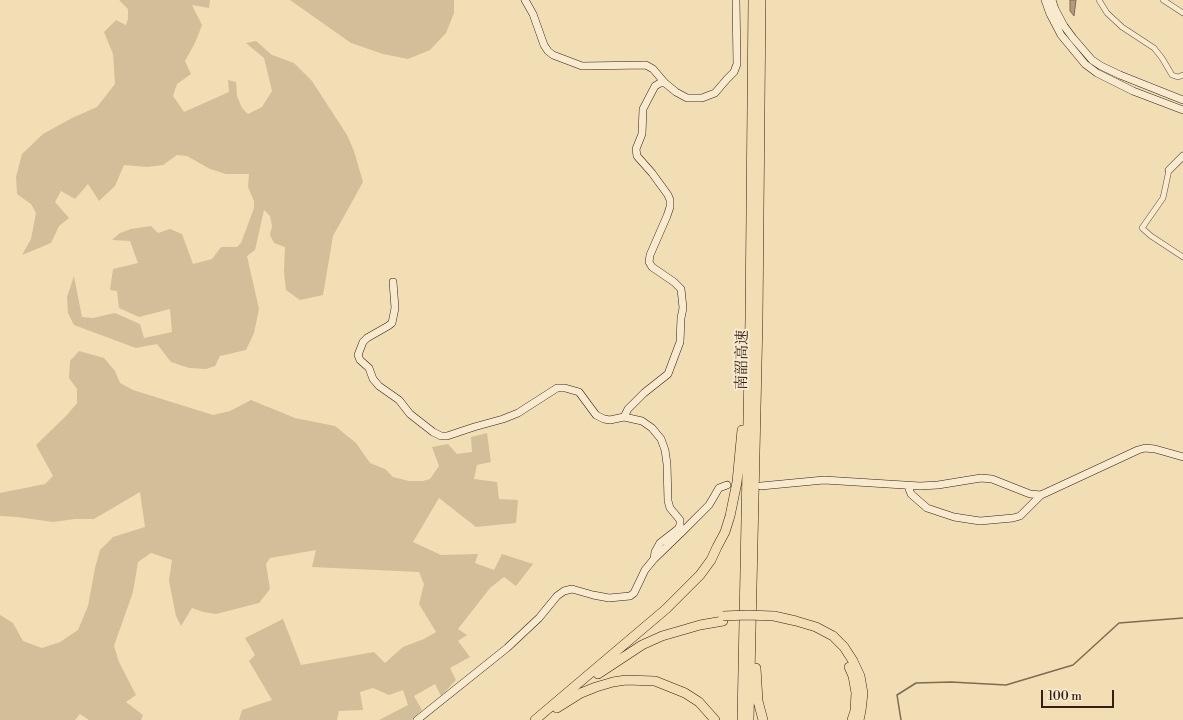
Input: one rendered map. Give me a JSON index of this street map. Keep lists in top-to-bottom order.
{
  "streets": {
    "highway": ["南韶高速"]
  },
  "scale_bar": "100 m"
}
